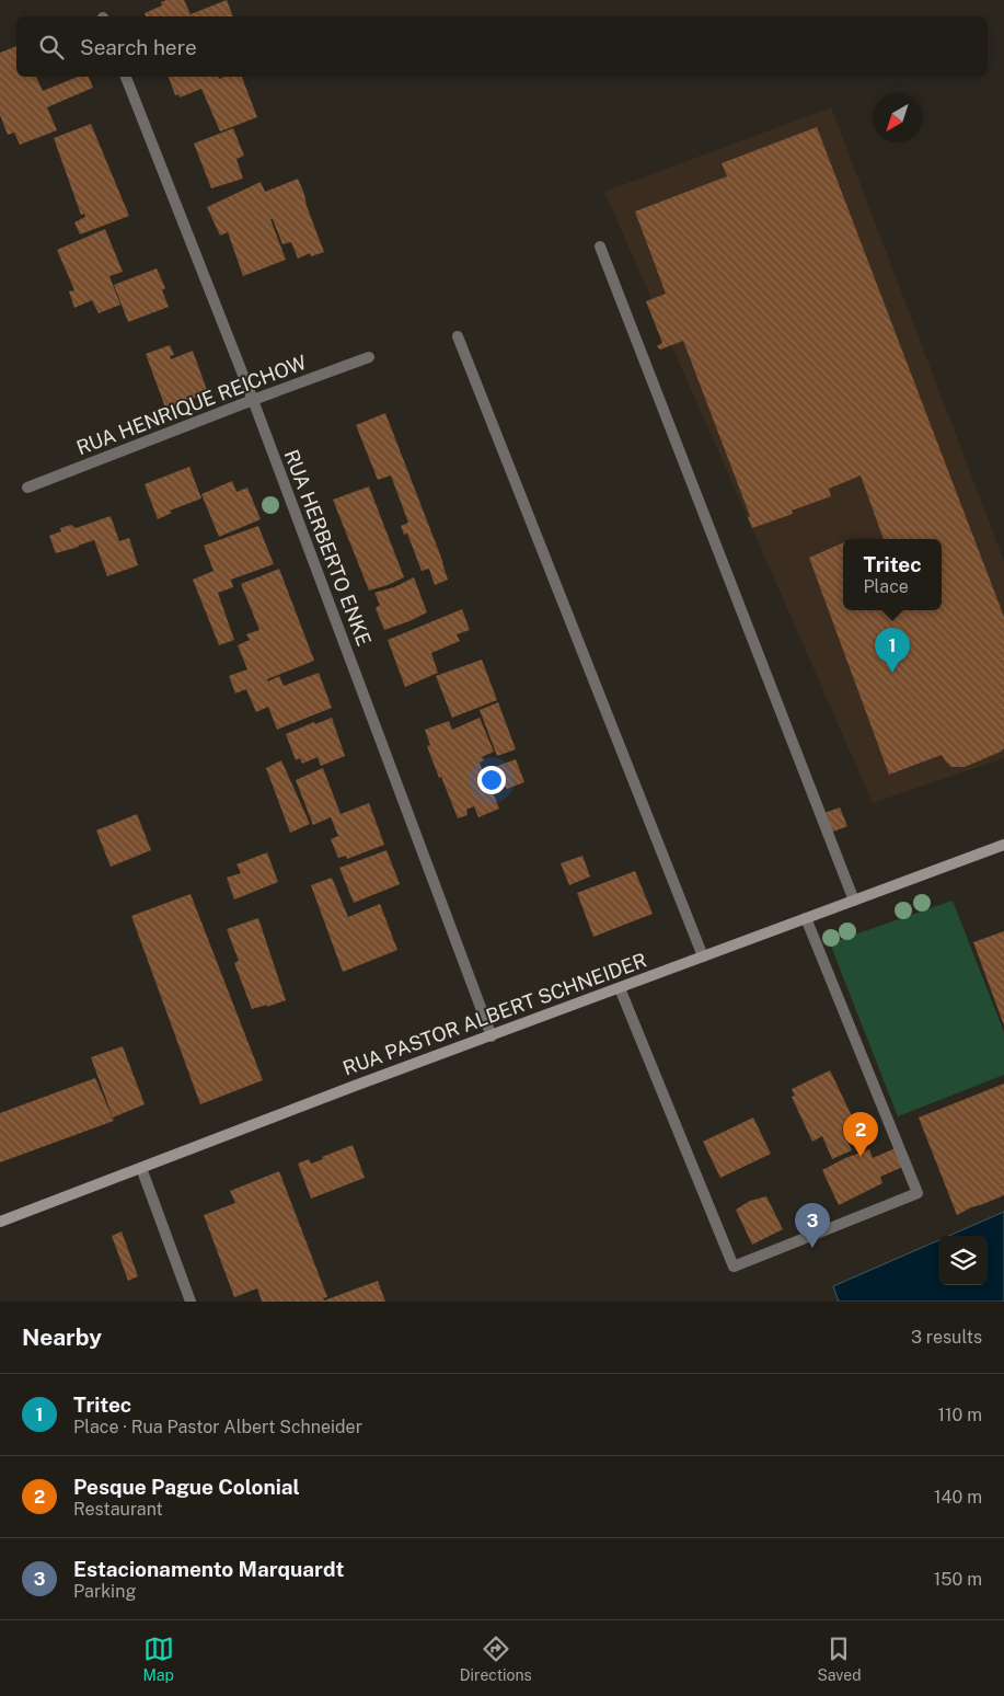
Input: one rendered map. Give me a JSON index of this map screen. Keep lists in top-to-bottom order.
{
  "streets": {
    "main road": ["RUA PASTOR ALBERT SCHNEIDER"],
    "street": ["RUA HENRIQUE REICHOW", "RUA HERBERTO ENKE"]
  },
  "crossings": [
    ["RUA HENRIQUE REICHOW", "RUA HERBERTO ENKE"],
    ["RUA HERBERTO ENKE", "RUA PASTOR ALBERT SCHNEIDER"]
  ],
  "north": "bottom left",
  "page": {
    "search": "Search here",
    "popup": ["Tritec", "Place"],
    "pins": ["1", "2", "3"],
    "heading": ["Nearby", "3 results"],
    "list": [
      {
        "mark": "1",
        "name": "Tritec",
        "note": "Place · Rua Pastor Albert Schneider",
        "value": "110 m"
      },
      {
        "mark": "2",
        "name": "Pesque Pague Colonial",
        "note": "Restaurant",
        "value": "140 m"
      },
      {
        "mark": "3",
        "name": "Estacionamento Marquardt",
        "note": "Parking",
        "value": "150 m"
      }
    ],
    "nav": ["Map", "Directions", "Saved"]
  }
}
